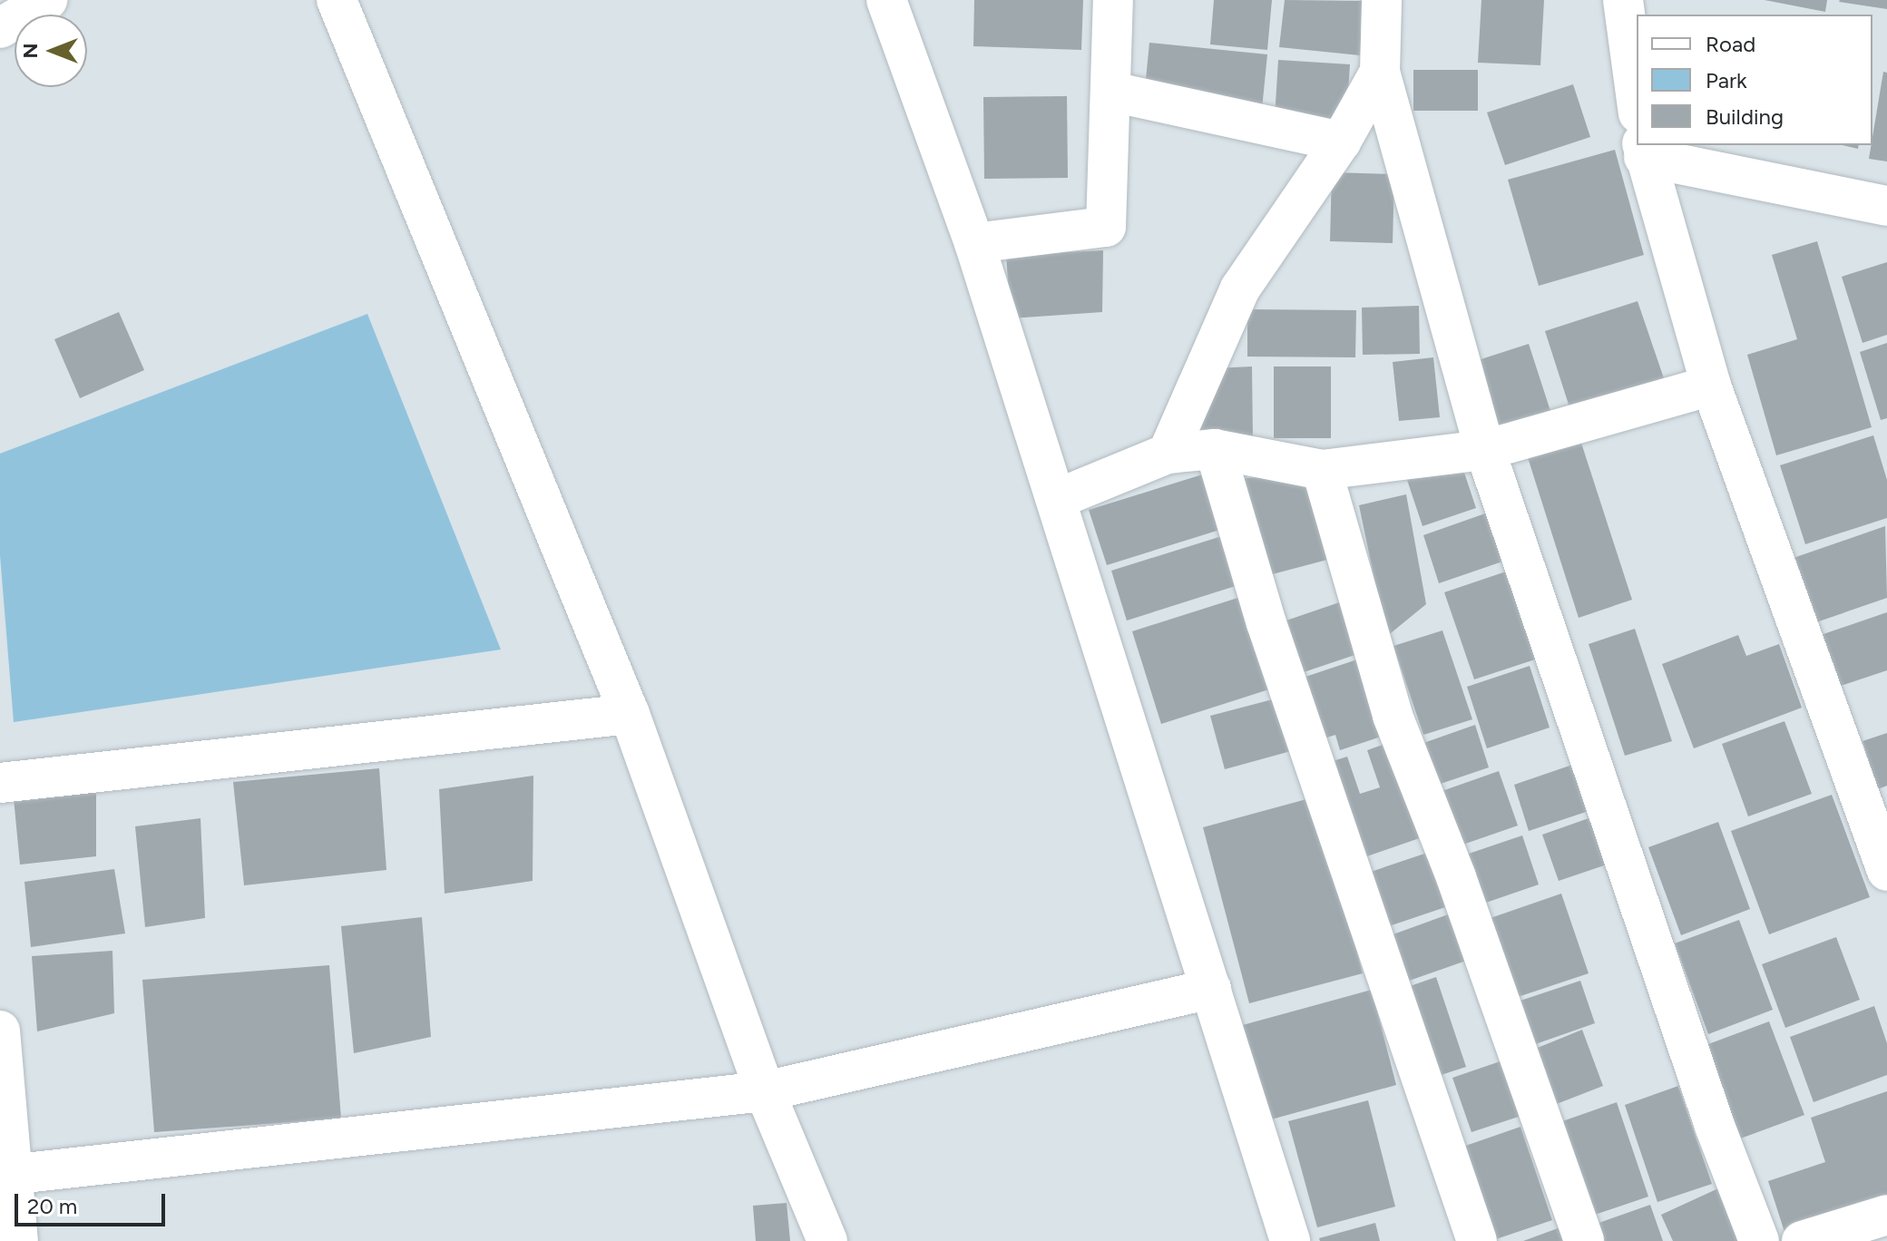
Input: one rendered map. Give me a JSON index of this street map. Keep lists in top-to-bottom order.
{
  "legend": ["Road", "Park", "Building"],
  "scale_bar": "20 m",
  "north": "left"
}
